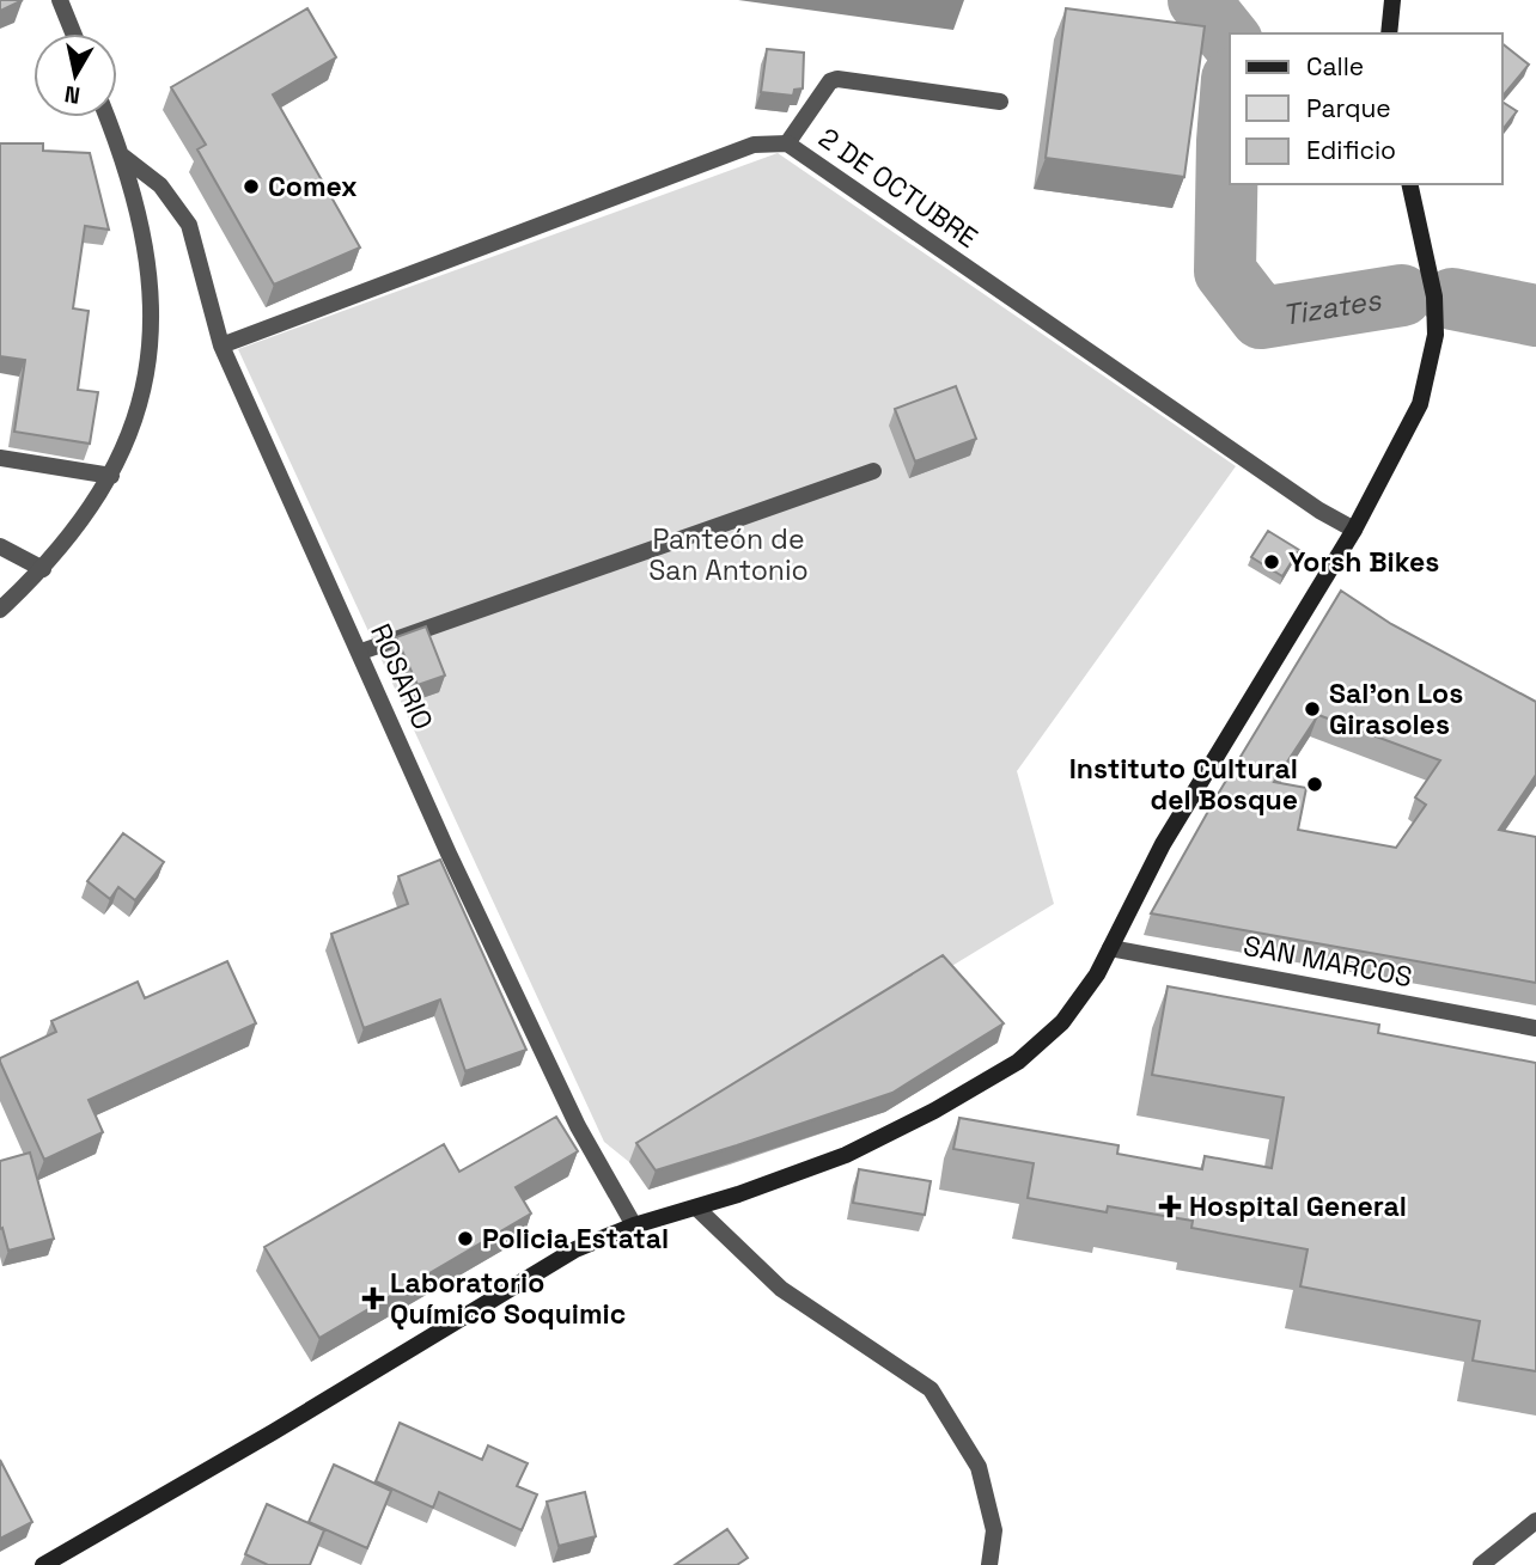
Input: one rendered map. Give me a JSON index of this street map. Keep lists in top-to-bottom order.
{
  "streets": {
    "street": ["2 DE OCTUBRE", "ROSARIO", "SAN MARCOS"]
  },
  "crossings": [
    ["2 DE OCTUBRE", "ROSARIO"]
  ],
  "water": ["Tizates"],
  "parks": ["Panteón de San Antonio"],
  "places": {
    "other": [
      "Comex",
      "Yorsh Bikes",
      "Sal'on Los Girasoles",
      "Instituto Cultural del Bosque",
      "Policia Estatal"
    ],
    "health": ["Hospital General", "Laboratorio Químico Soquimic"]
  },
  "legend": ["Calle", "Parque", "Edificio"],
  "north": "bottom"
}
